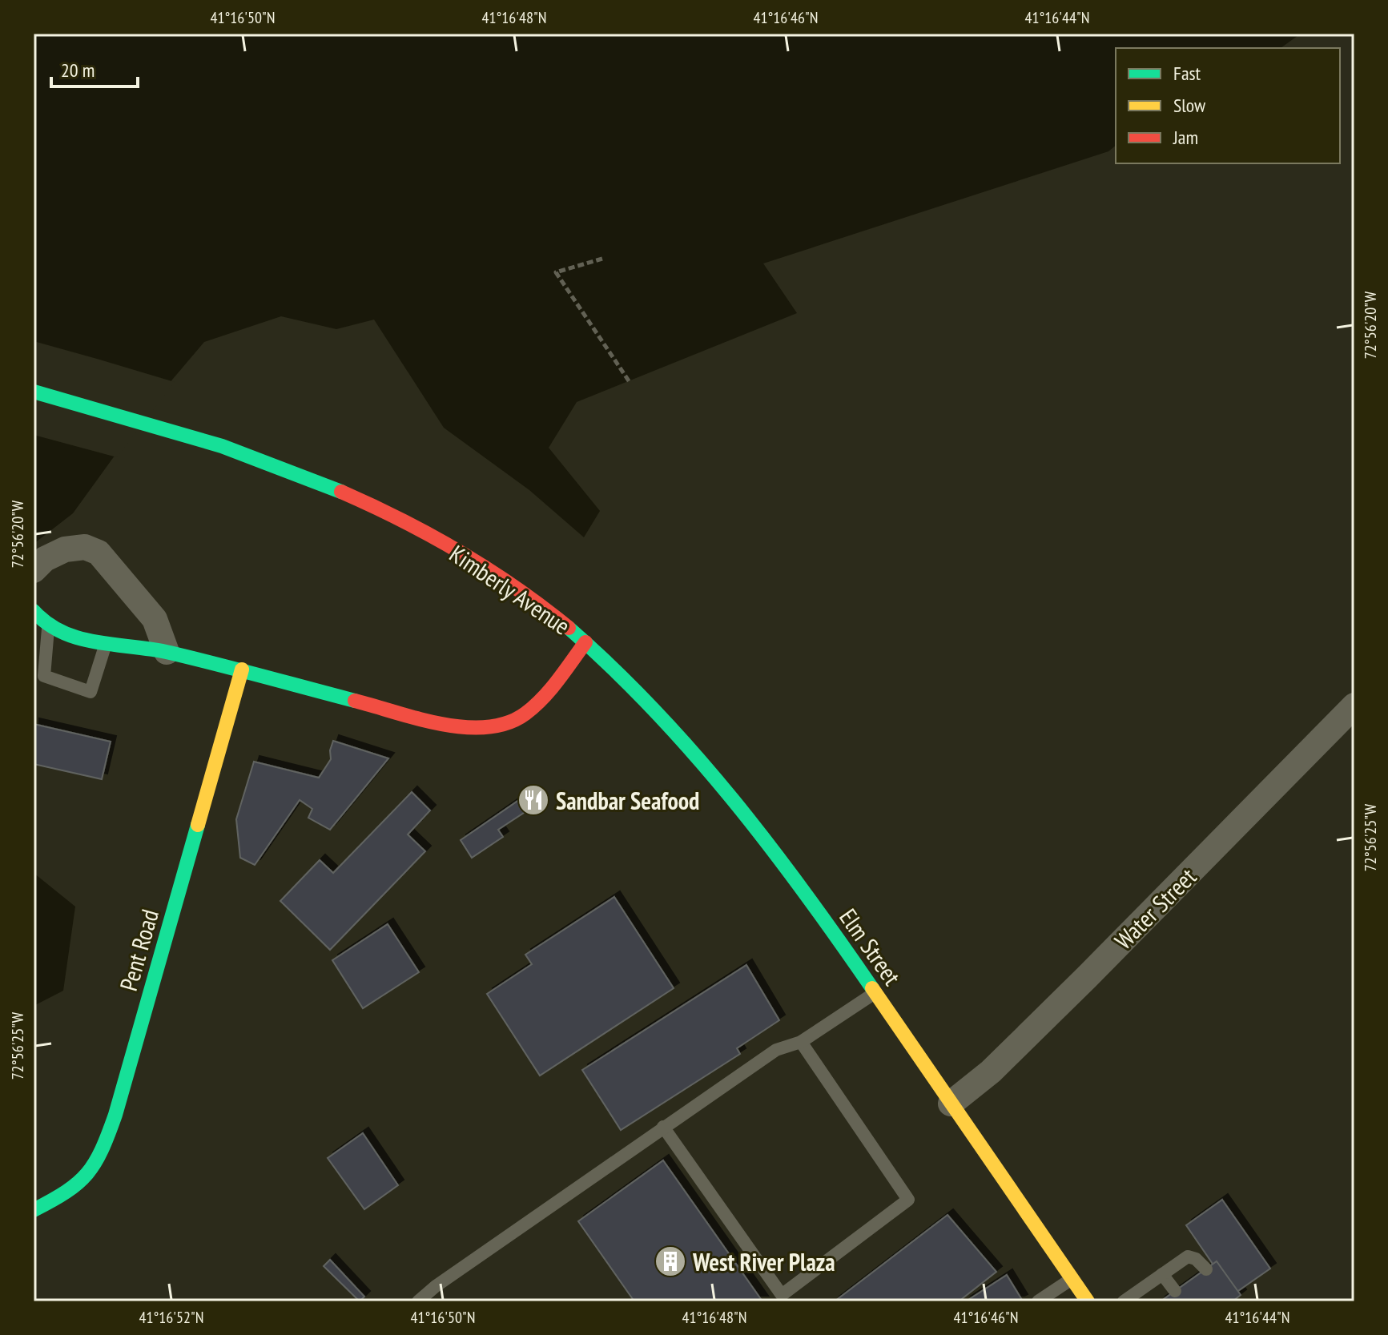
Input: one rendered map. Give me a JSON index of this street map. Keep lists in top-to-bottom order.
{
  "streets": {
    "main road": ["Kimberly Avenue", "Elm Street", "Pent Road"],
    "street": ["Water Street"]
  },
  "crossings": [
    ["Kimberly Avenue", "Elm Street"],
    ["Kimberly Avenue", "Pent Road"],
    ["Water Street", "Elm Street"]
  ],
  "places": {
    "restaurant": ["Sandbar Seafood"],
    "building": ["West River Plaza"]
  },
  "legend": ["Fast", "Slow", "Jam"],
  "scale_bar": "20 m",
  "coordinates": [
    "41°16'50\"N",
    "41°16'48\"N",
    "41°16'46\"N",
    "41°16'44\"N",
    "72°56'20\"W",
    "72°56'25\"W",
    "41°16'52\"N"
  ]
}
